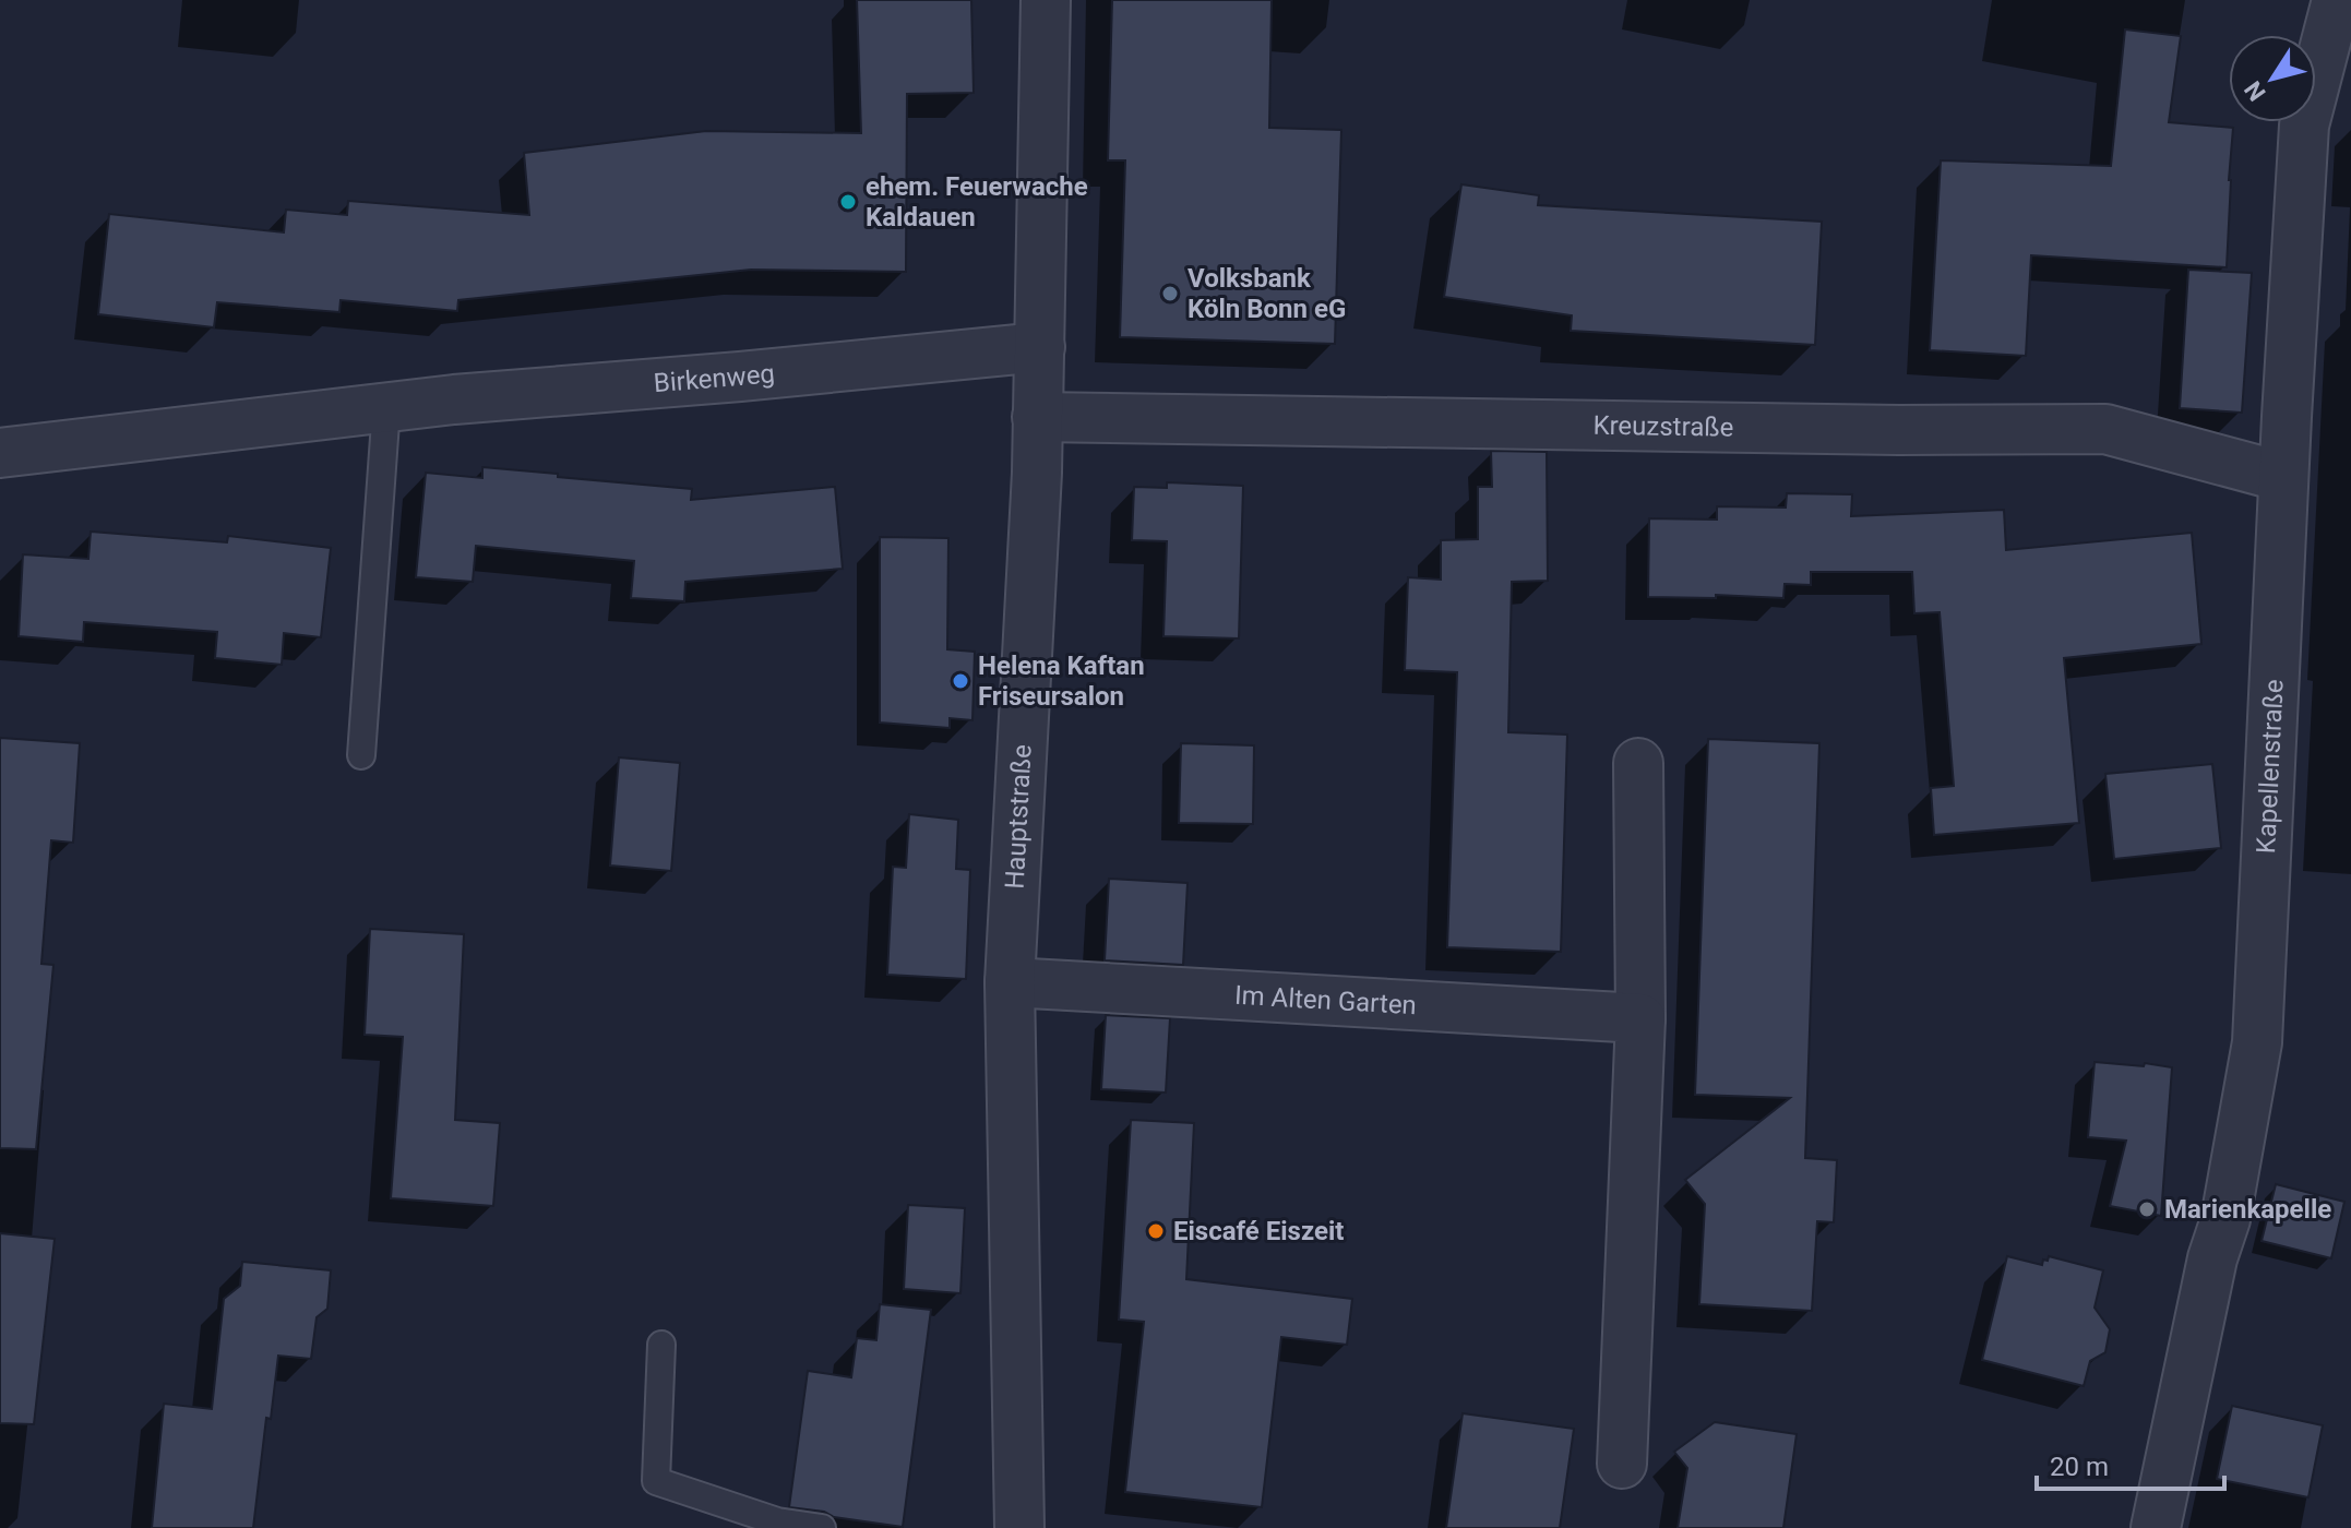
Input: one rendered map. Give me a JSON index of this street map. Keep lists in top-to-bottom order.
{
  "streets": {
    "street": [
      "Birkenweg",
      "Kreuzstraße",
      "Kapellenstraße",
      "Hauptstraße",
      "Im Alten Garten"
    ]
  },
  "crossings": [
    ["Birkenweg", "Hauptstraße"],
    ["Kreuzstraße", "Kapellenstraße"],
    ["Kreuzstraße", "Hauptstraße"],
    ["Hauptstraße", "Im Alten Garten"]
  ],
  "places": [
    "ehem. Feuerwache Kaldauen",
    "Volksbank Köln Bonn eG",
    "Helena Kaftan Friseursalon",
    "Marienkapelle",
    "Eiscafé Eiszeit"
  ],
  "scale_bar": "20 m",
  "north": "bottom left"
}
